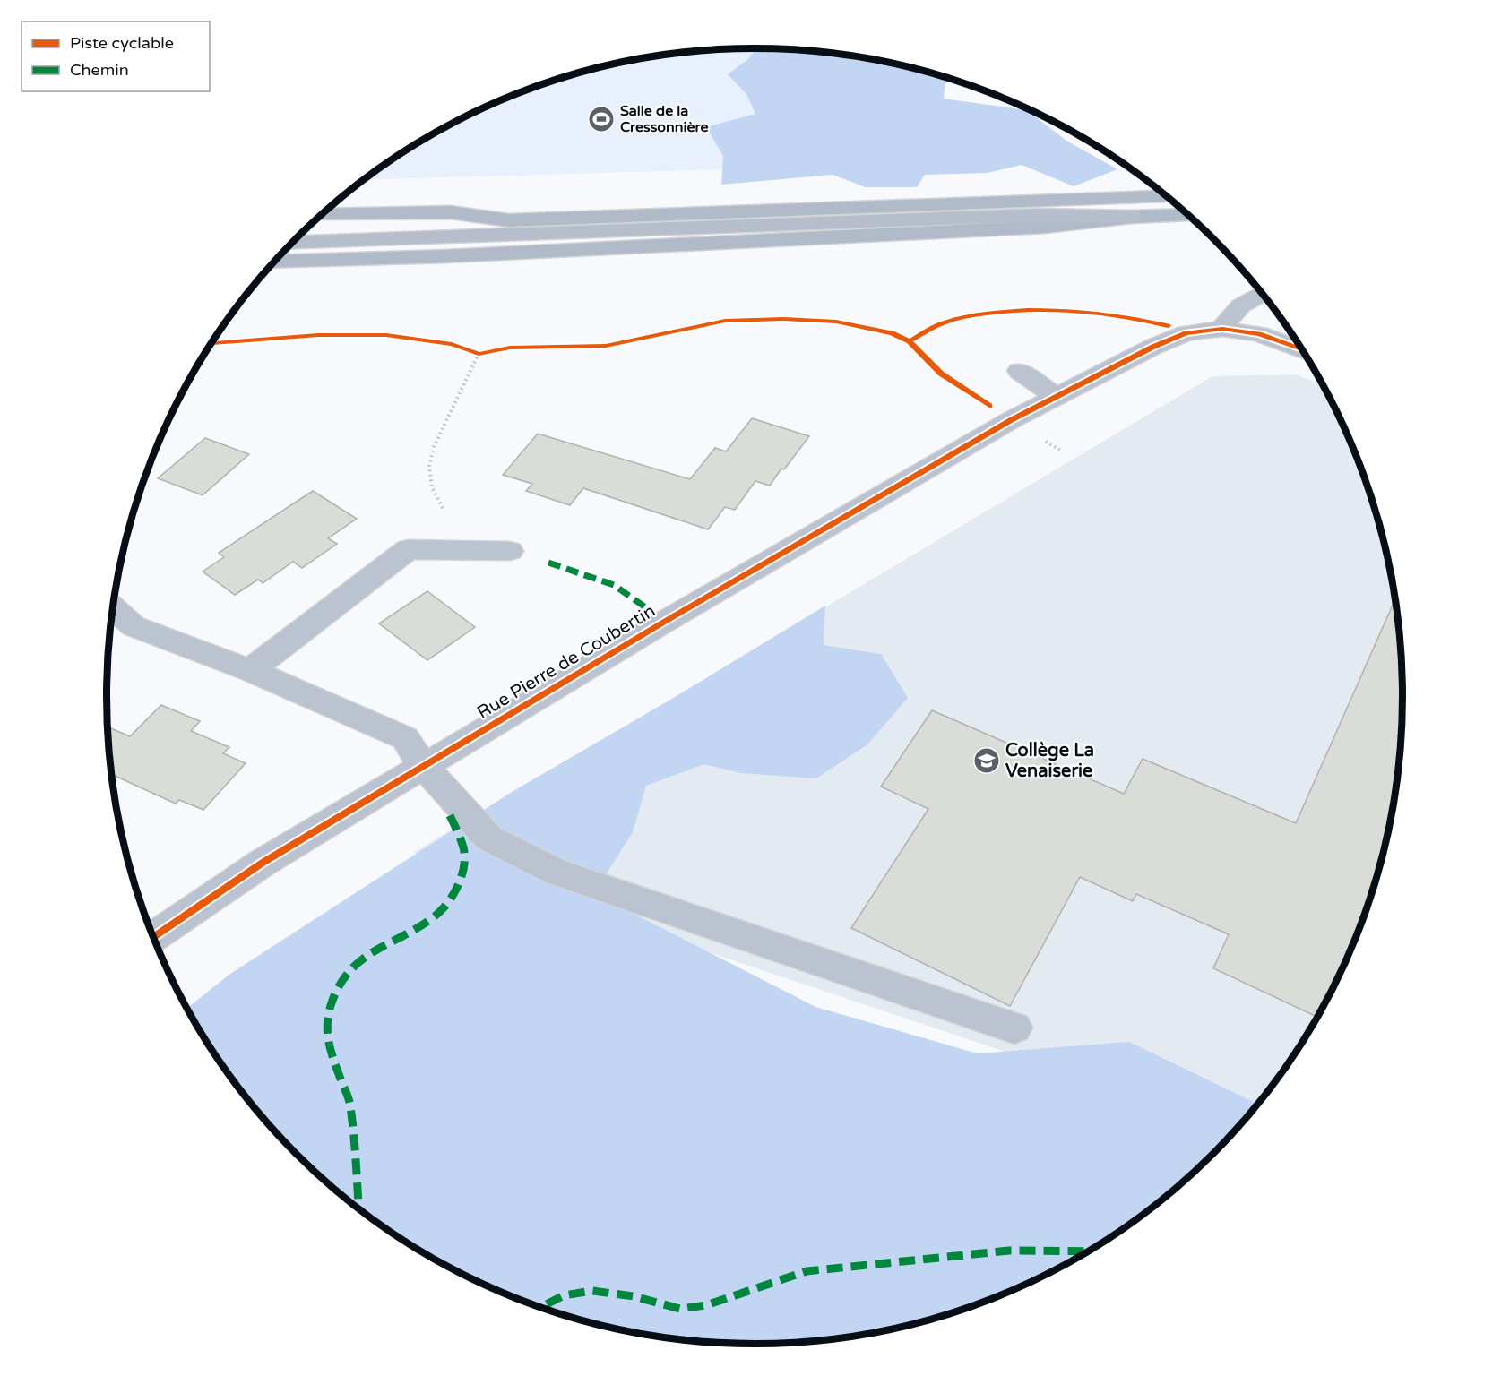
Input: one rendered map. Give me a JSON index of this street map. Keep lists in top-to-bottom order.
{
  "streets": {
    "street": ["Rue Pierre de Coubertin"]
  },
  "places": {
    "sports": ["Salle de la Cressonnière"],
    "school or university": ["Collège La Venaiserie"]
  },
  "legend": ["Piste cyclable", "Chemin"]
}
